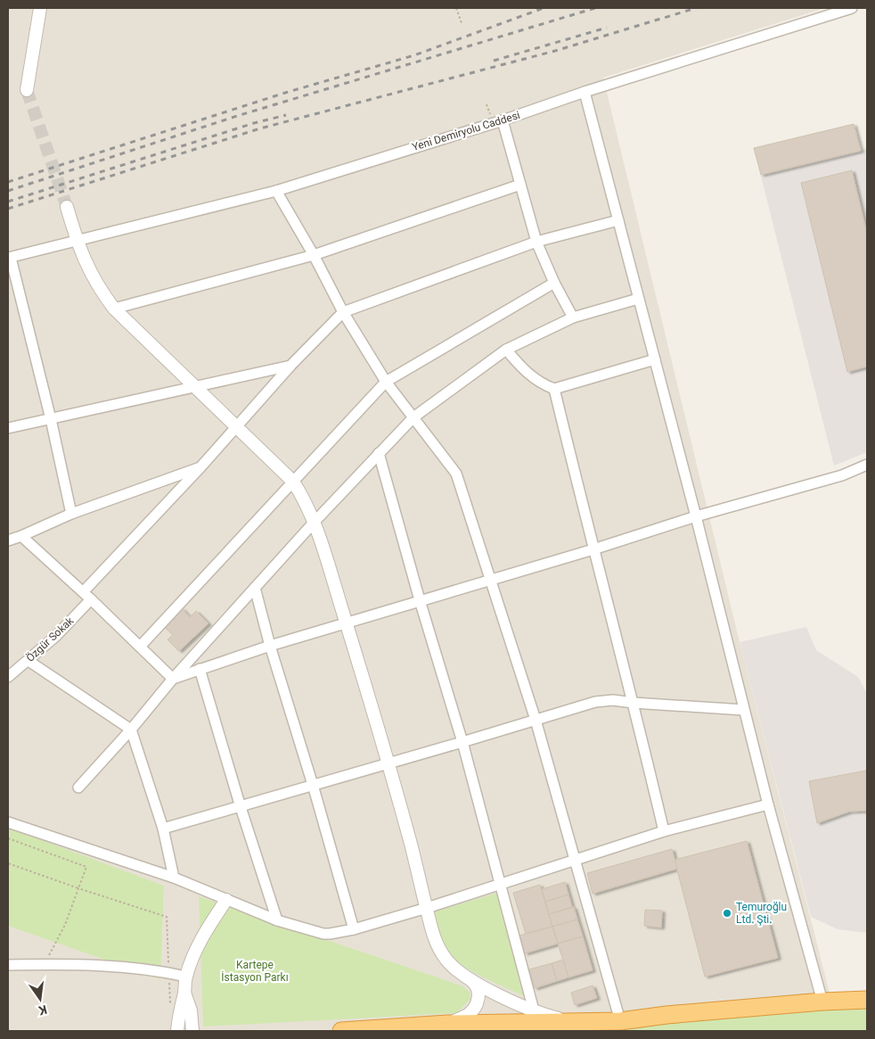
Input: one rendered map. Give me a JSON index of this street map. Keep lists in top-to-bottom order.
{
  "streets": {
    "street": ["Yeni Demiryolu Caddesi", "Özgür Sokak"]
  },
  "parks": ["Kartepe İstasyon Parkı"],
  "places": ["Temuroğlu Ltd. Şti."],
  "north": "bottom"
}
